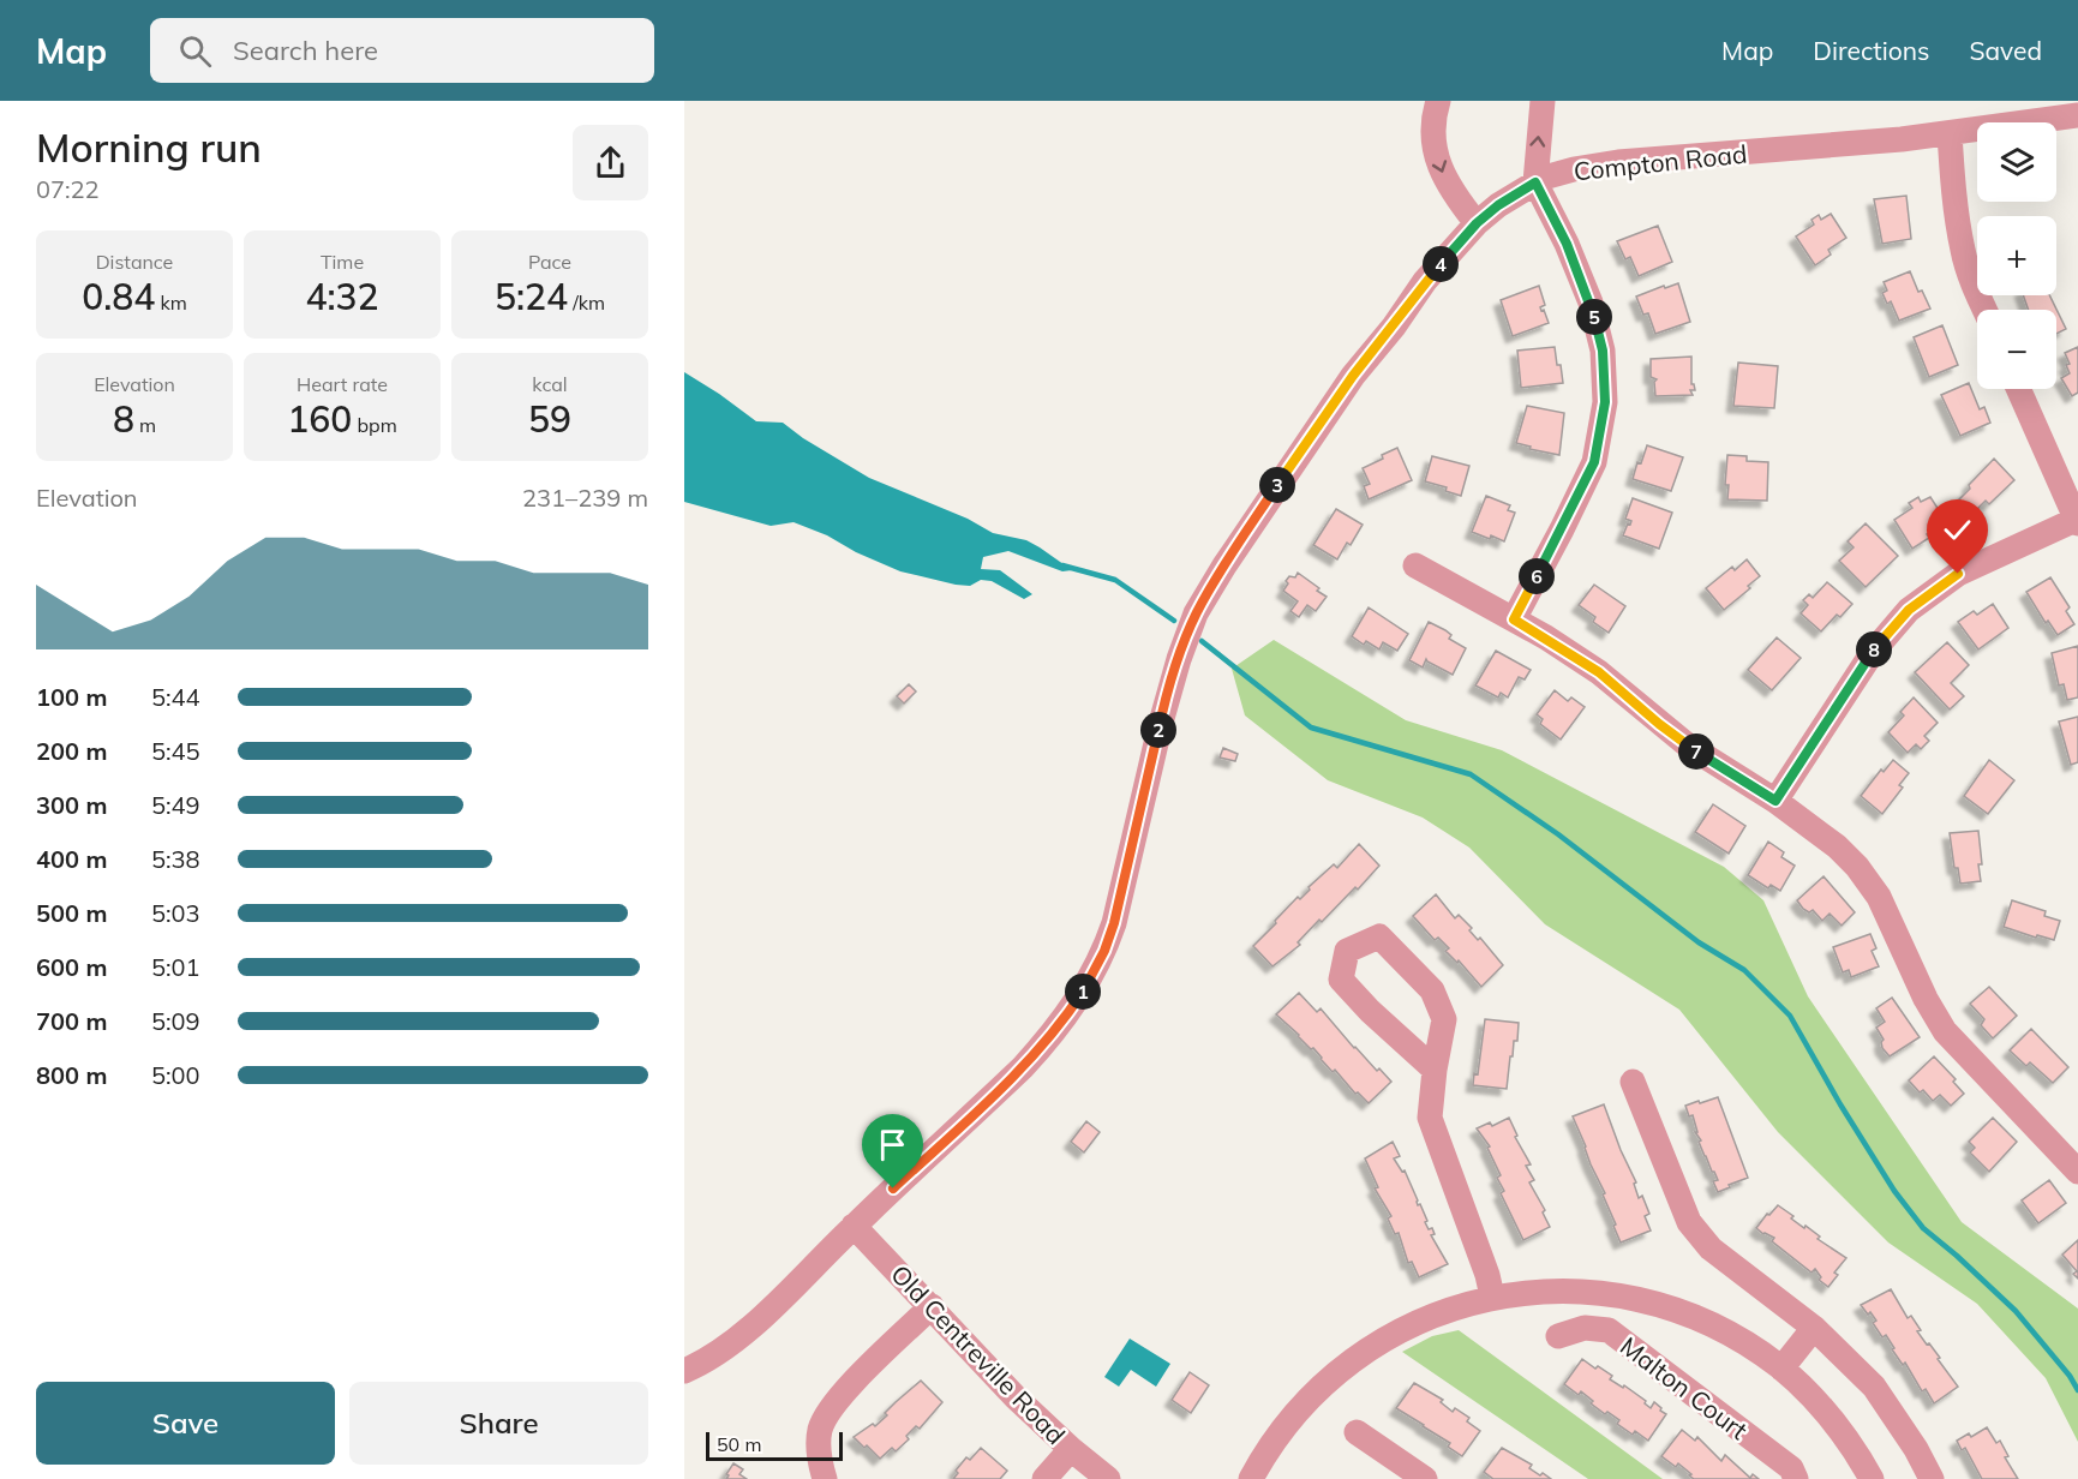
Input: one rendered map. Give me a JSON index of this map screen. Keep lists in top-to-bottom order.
{
  "streets": {
    "street": ["Compton Road", "Old Centreville Road", "Malton Court"]
  },
  "crossings": [
    ["Compton Road", "Old Centreville Road"]
  ],
  "scale_bar": "50 m",
  "page": {
    "header": "Map",
    "search": "Search here",
    "nav": ["Map", "Directions", "Saved"],
    "heading": ["Morning run", "07:22"],
    "map_buttons": ["+", "−"],
    "stats": [
      ["Distance", "0.84 km"],
      ["Time", "4:32"],
      ["Pace", "5:24 /km"],
      ["Elevation", "8 m"],
      ["Heart rate", "160 bpm"],
      ["kcal", "59"]
    ],
    "pins": [
      "4",
      "5",
      "3",
      "6",
      "8",
      "2",
      "7",
      "1"
    ],
    "chart": ["Elevation", "231–239 m"],
    "list": [
      {
        "name": "100 m",
        "note": "5:44"
      },
      {
        "name": "200 m",
        "note": "5:45"
      },
      {
        "name": "300 m",
        "note": "5:49"
      },
      {
        "name": "400 m",
        "note": "5:38"
      },
      {
        "name": "500 m",
        "note": "5:03"
      },
      {
        "name": "600 m",
        "note": "5:01"
      },
      {
        "name": "700 m",
        "note": "5:09"
      },
      {
        "name": "800 m",
        "note": "5:00"
      }
    ],
    "buttons": ["Save", "Share"],
    "scale": "50 m"
  }
}
